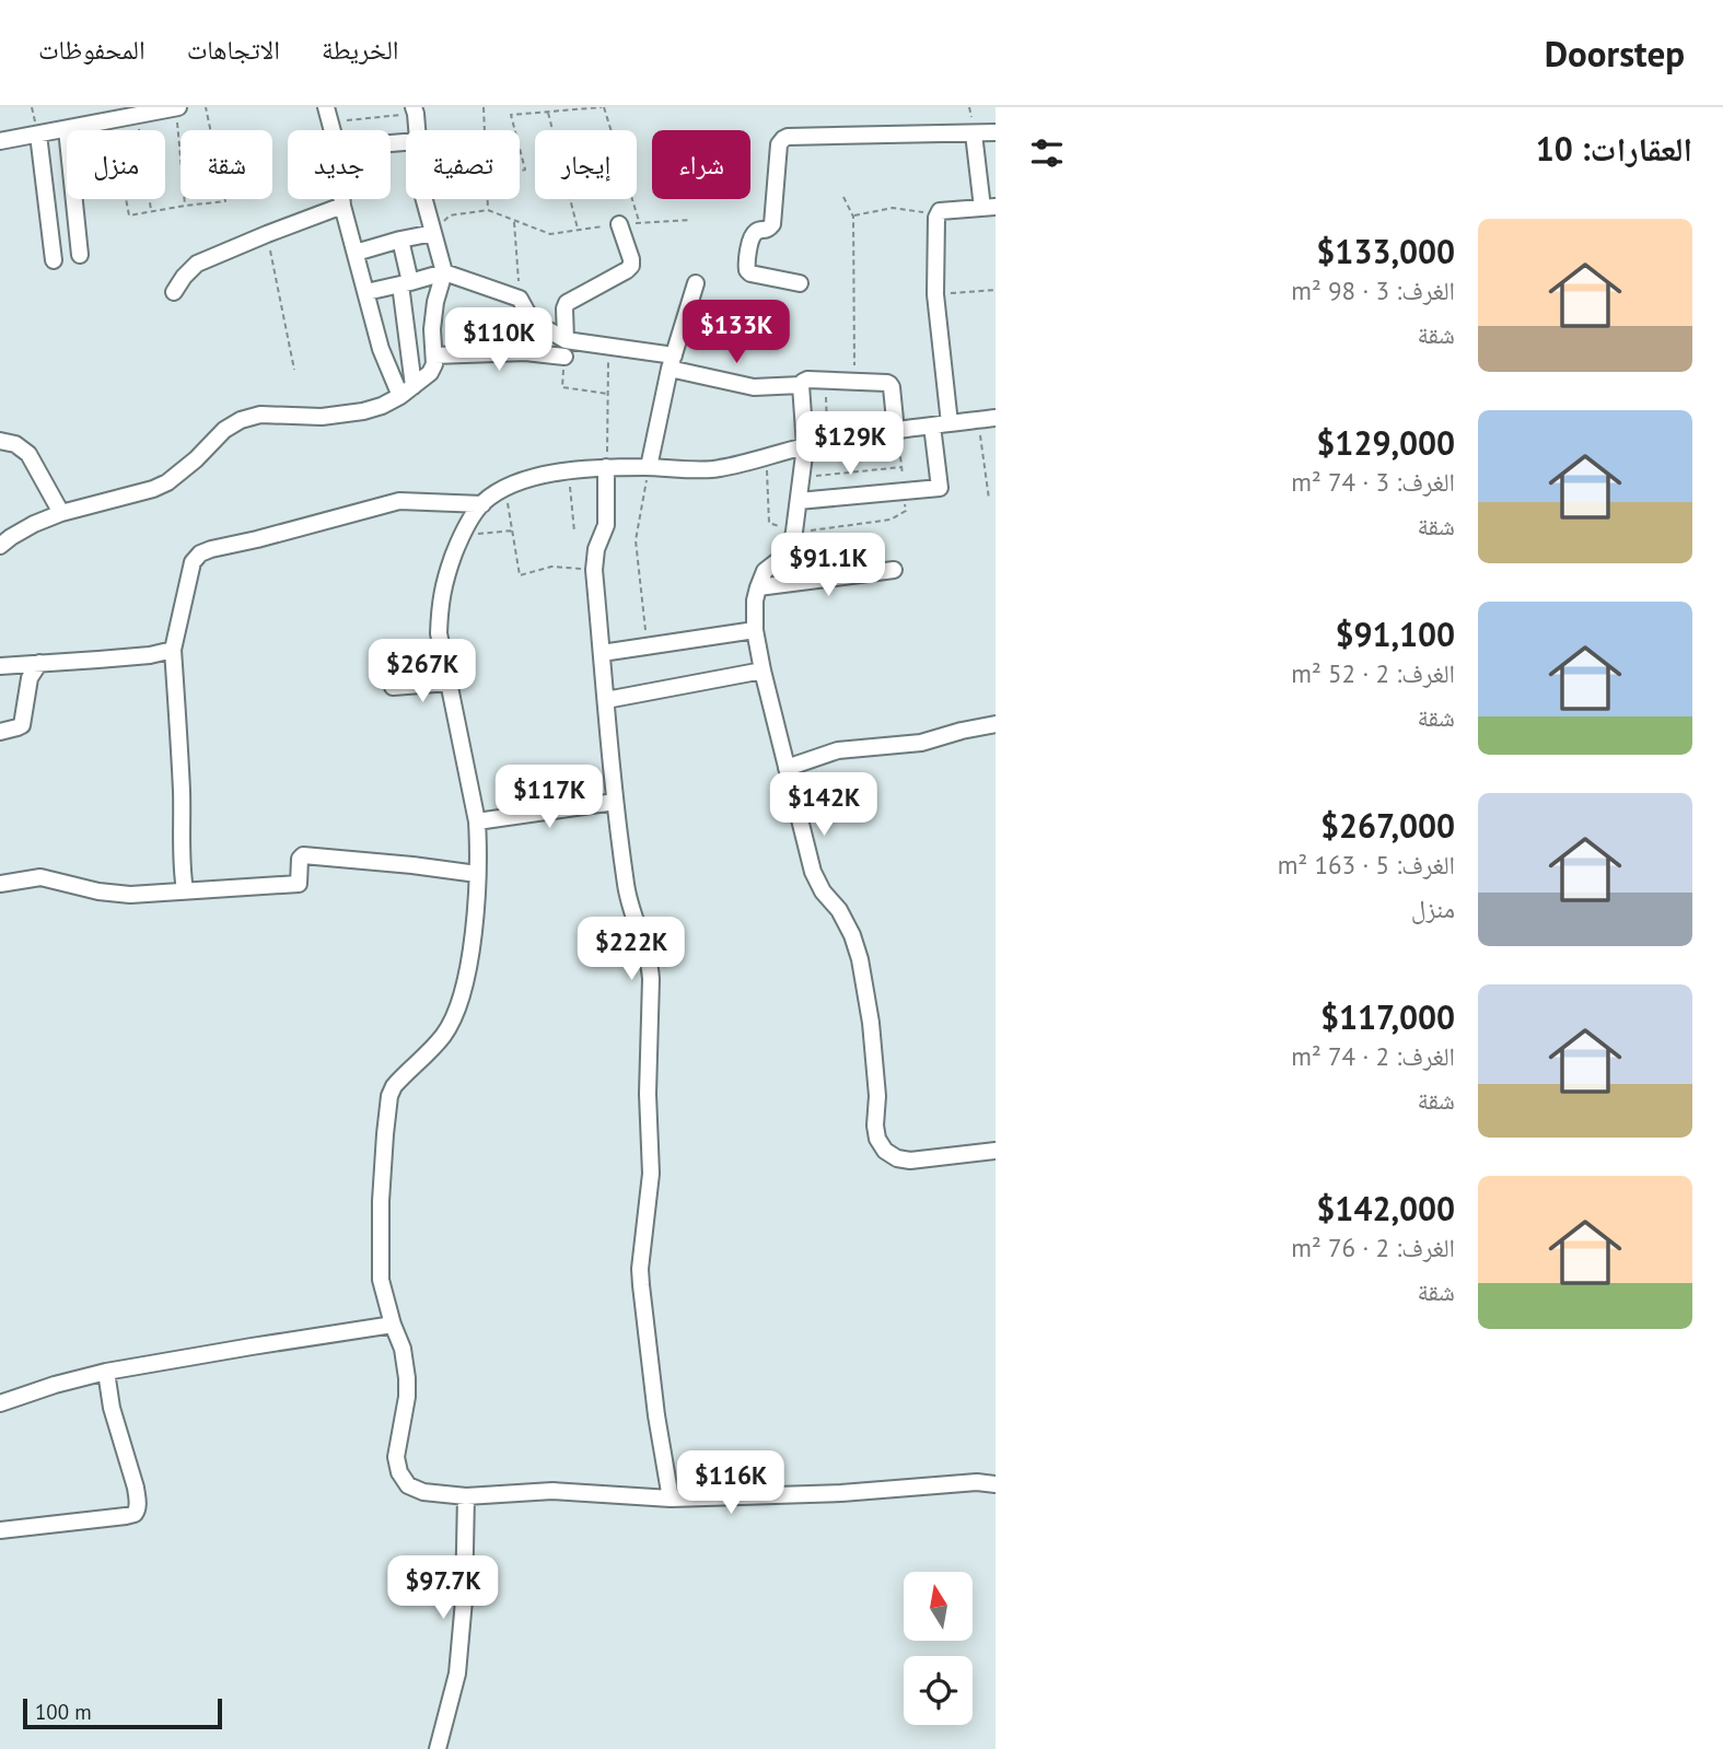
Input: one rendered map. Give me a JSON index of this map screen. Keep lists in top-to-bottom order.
{
  "scale_bar": "100 m",
  "north": "top",
  "page": {
    "header": "Doorstep",
    "nav": ["الخريطة", "الاتجاهات", "المحفوظات"],
    "heading": "العقارات: 10",
    "chip": [
      "شراء",
      "إيجار",
      "تصفية",
      "جديد",
      "شقة",
      "منزل"
    ],
    "list": [
      {
        "name": "$133,000",
        "note": "الغرف: 3 · 98 m² · شقة"
      },
      {
        "name": "$129,000",
        "note": "الغرف: 3 · 74 m² · شقة"
      },
      {
        "name": "$91,100",
        "note": "الغرف: 2 · 52 m² · شقة"
      },
      {
        "name": "$267,000",
        "note": "الغرف: 5 · 163 m² · منزل"
      },
      {
        "name": "$117,000",
        "note": "الغرف: 2 · 74 m² · شقة"
      },
      {
        "name": "$142,000",
        "note": "الغرف: 2 · 76 m² · شقة"
      }
    ],
    "price": [
      "$133K",
      "$110K",
      "$129K",
      "$91.1K",
      "$267K",
      "$117K",
      "$142K",
      "$222K",
      "$116K",
      "$97.7K"
    ],
    "scale": "100 m"
  }
}
